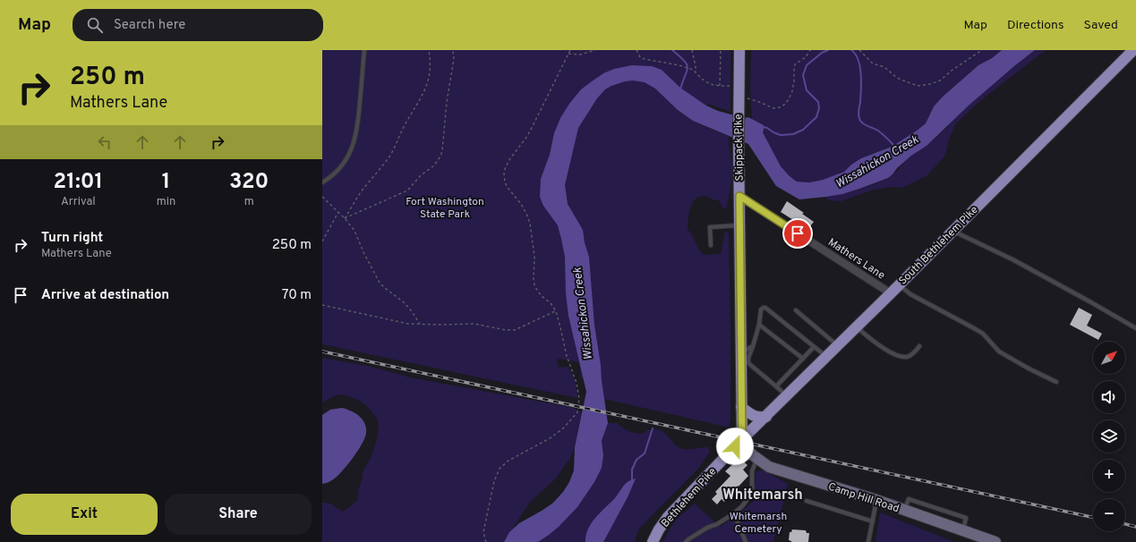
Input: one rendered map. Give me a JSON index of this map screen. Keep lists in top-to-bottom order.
{
  "streets": {
    "main road": ["Skippack Pike", "South Bethlehem Pike", "Bethlehem Pike"],
    "street": ["Mathers Lane", "Camp Hill Road"]
  },
  "crossings": [
    ["Skippack Pike", "South Bethlehem Pike"],
    ["Skippack Pike", "Mathers Lane"],
    ["Skippack Pike", "Bethlehem Pike"],
    ["Skippack Pike", "Camp Hill Road"],
    ["South Bethlehem Pike", "Mathers Lane"],
    ["South Bethlehem Pike", "Bethlehem Pike"],
    ["South Bethlehem Pike", "Camp Hill Road"],
    ["Bethlehem Pike", "Camp Hill Road"]
  ],
  "districts": ["Whitemarsh"],
  "water": ["Wissahickon Creek"],
  "parks": ["Fort Washington State Park", "Whitemarsh Cemetery"],
  "north": "top right",
  "page": {
    "header": "Map",
    "search": "Search here",
    "nav": ["Map", "Directions", "Saved"],
    "turn": ["250 m", "Mathers Lane"],
    "eta": [
      "21:01",
      "Arrival",
      "1",
      "min",
      "320",
      "m"
    ],
    "list": [
      {
        "name": "Turn right",
        "note": "Mathers Lane",
        "value": "250 m"
      },
      {
        "name": "Arrive at destination",
        "value": "70 m"
      }
    ],
    "map_buttons": ["+", "−"],
    "buttons": ["Exit", "Share"]
  }
}
